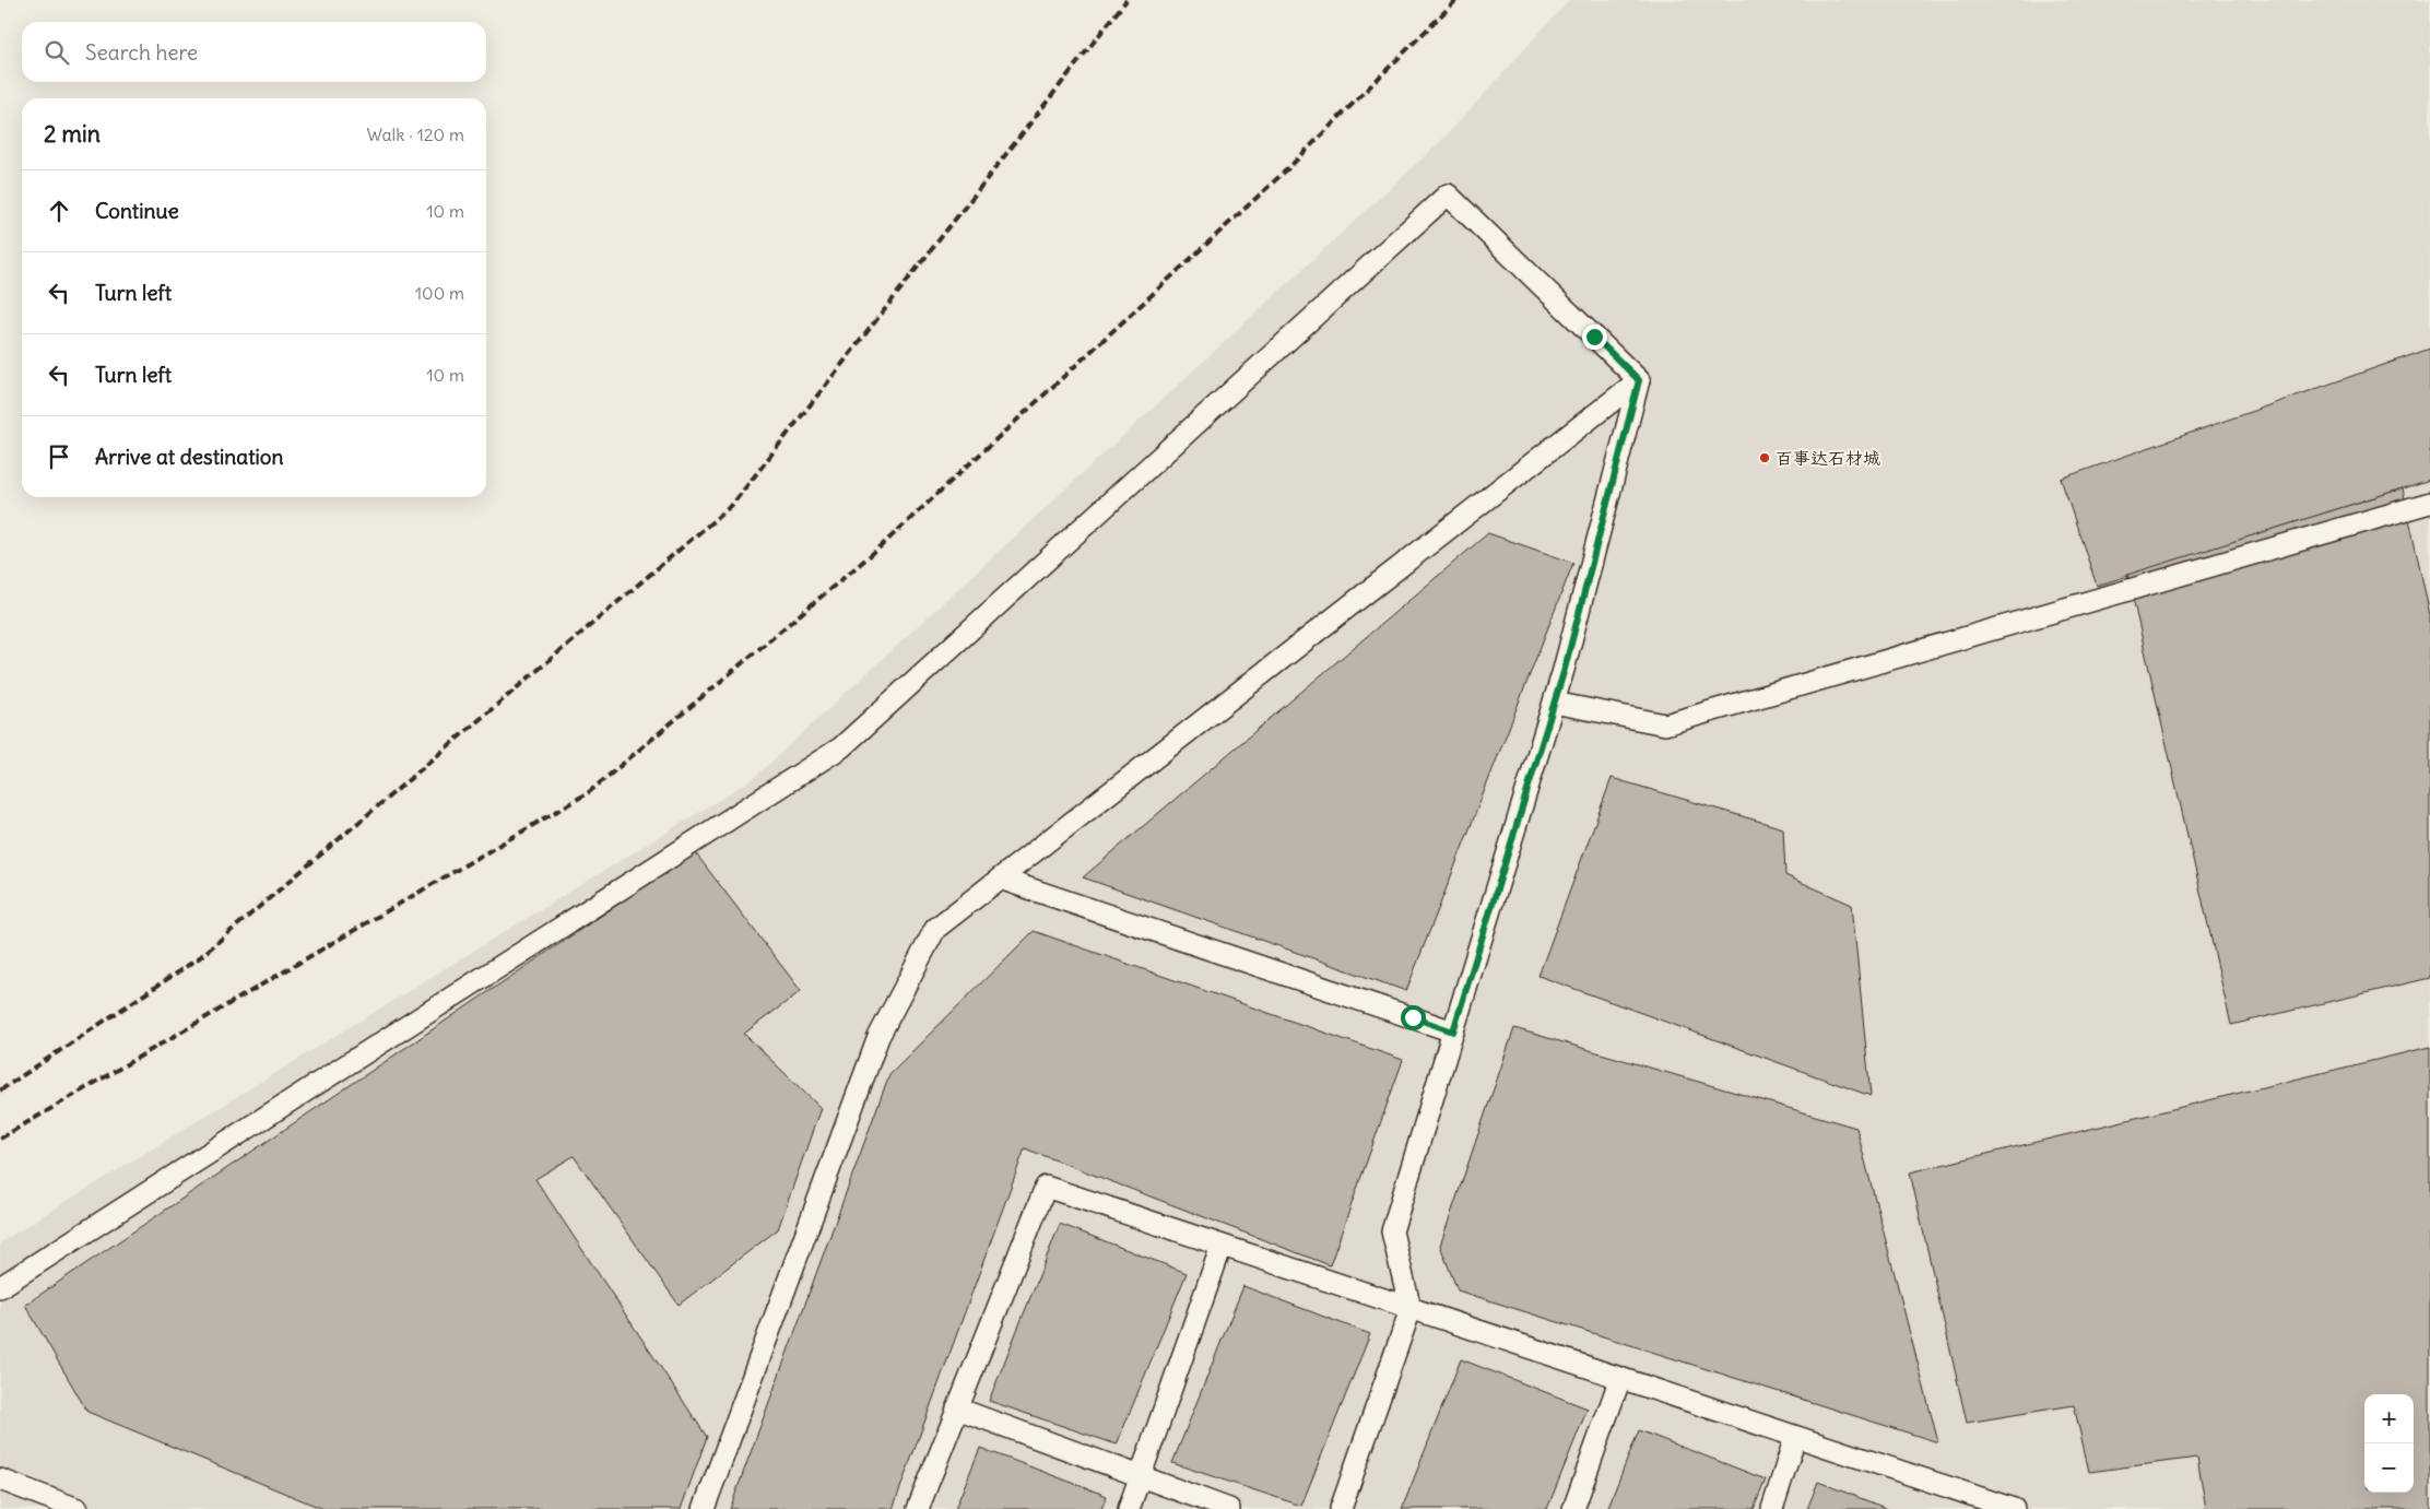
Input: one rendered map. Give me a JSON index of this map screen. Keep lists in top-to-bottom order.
{
  "places": ["百事达石材城"],
  "page": {
    "search": "Search here",
    "heading": ["2 min", "Walk · 120 m"],
    "list": [
      ["Continue", "10 m"],
      ["Turn left", "100 m"],
      ["Turn left", "10 m"],
      "Arrive at destination"
    ],
    "map_buttons": ["+", "−"]
  }
}
